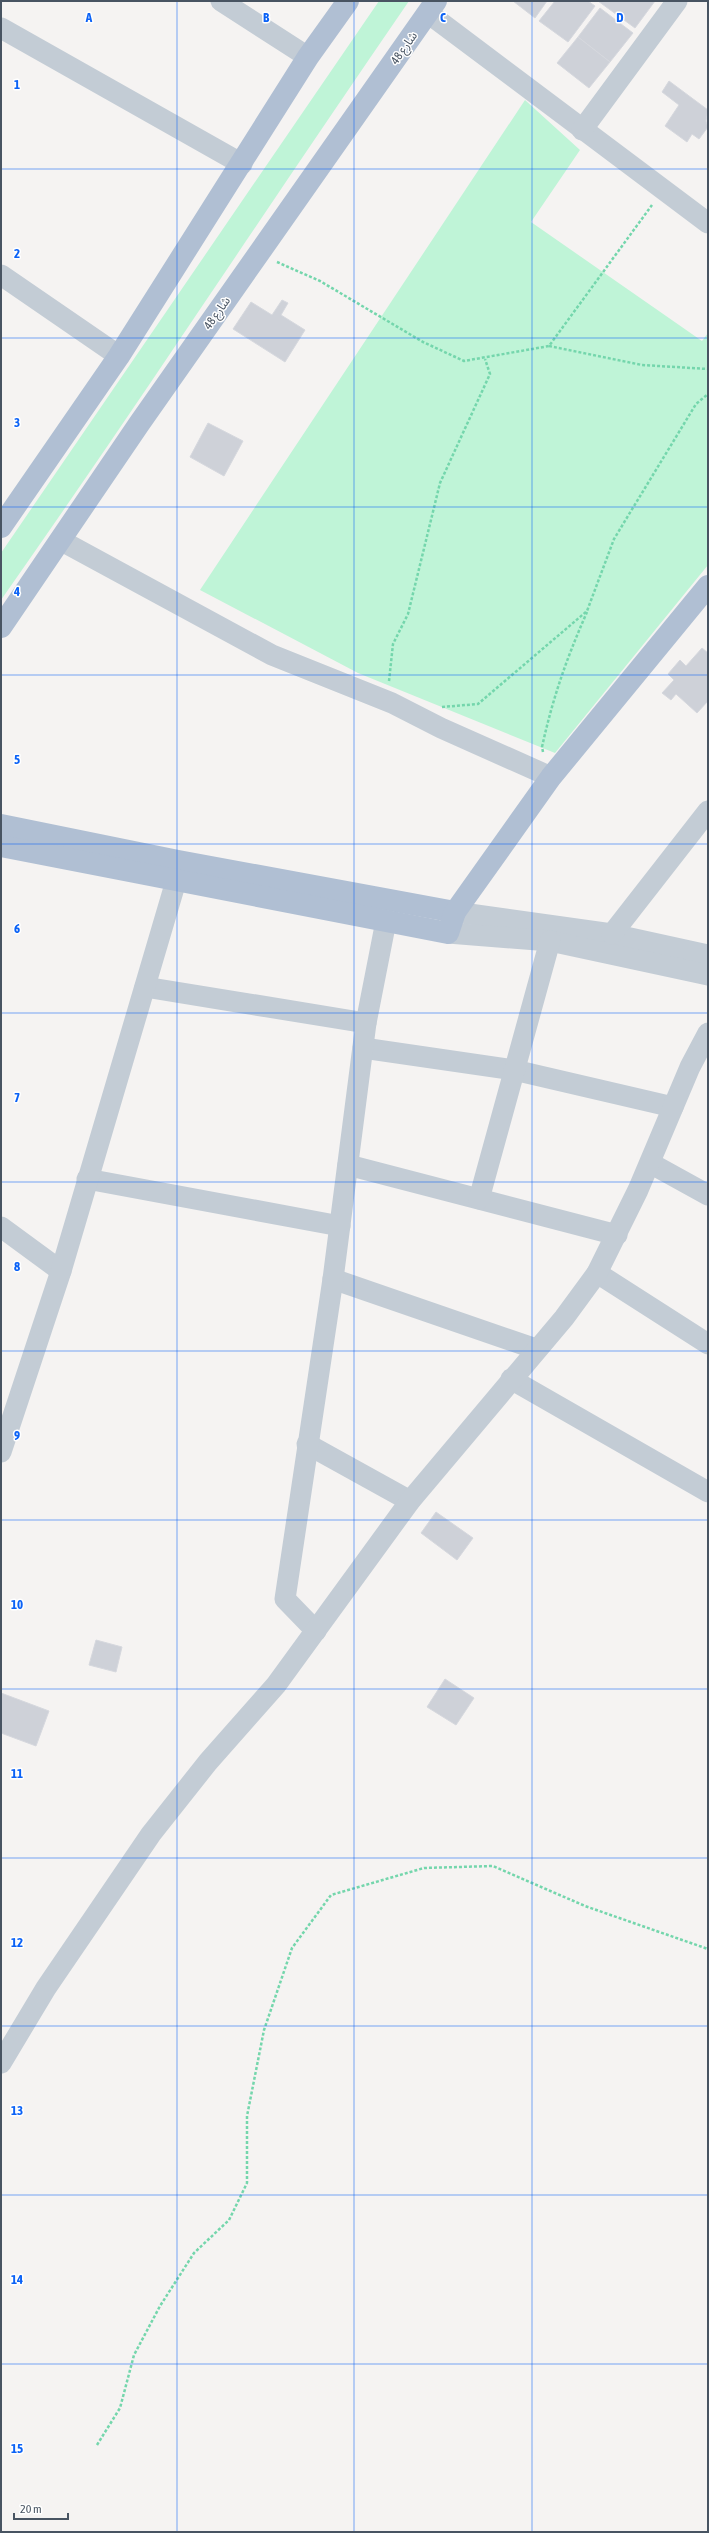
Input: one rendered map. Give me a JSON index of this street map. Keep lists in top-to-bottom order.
{
  "streets": {
    "main road": ["48 شارع"]
  },
  "scale_bar": "20 m",
  "grid": {
    "columns": [
      "A",
      "B",
      "C",
      "D"
    ],
    "rows": [
      "1",
      "2",
      "3",
      "4",
      "5",
      "6",
      "7",
      "8",
      "9",
      "10",
      "11",
      "12",
      "13",
      "14",
      "15"
    ]
  }
}
